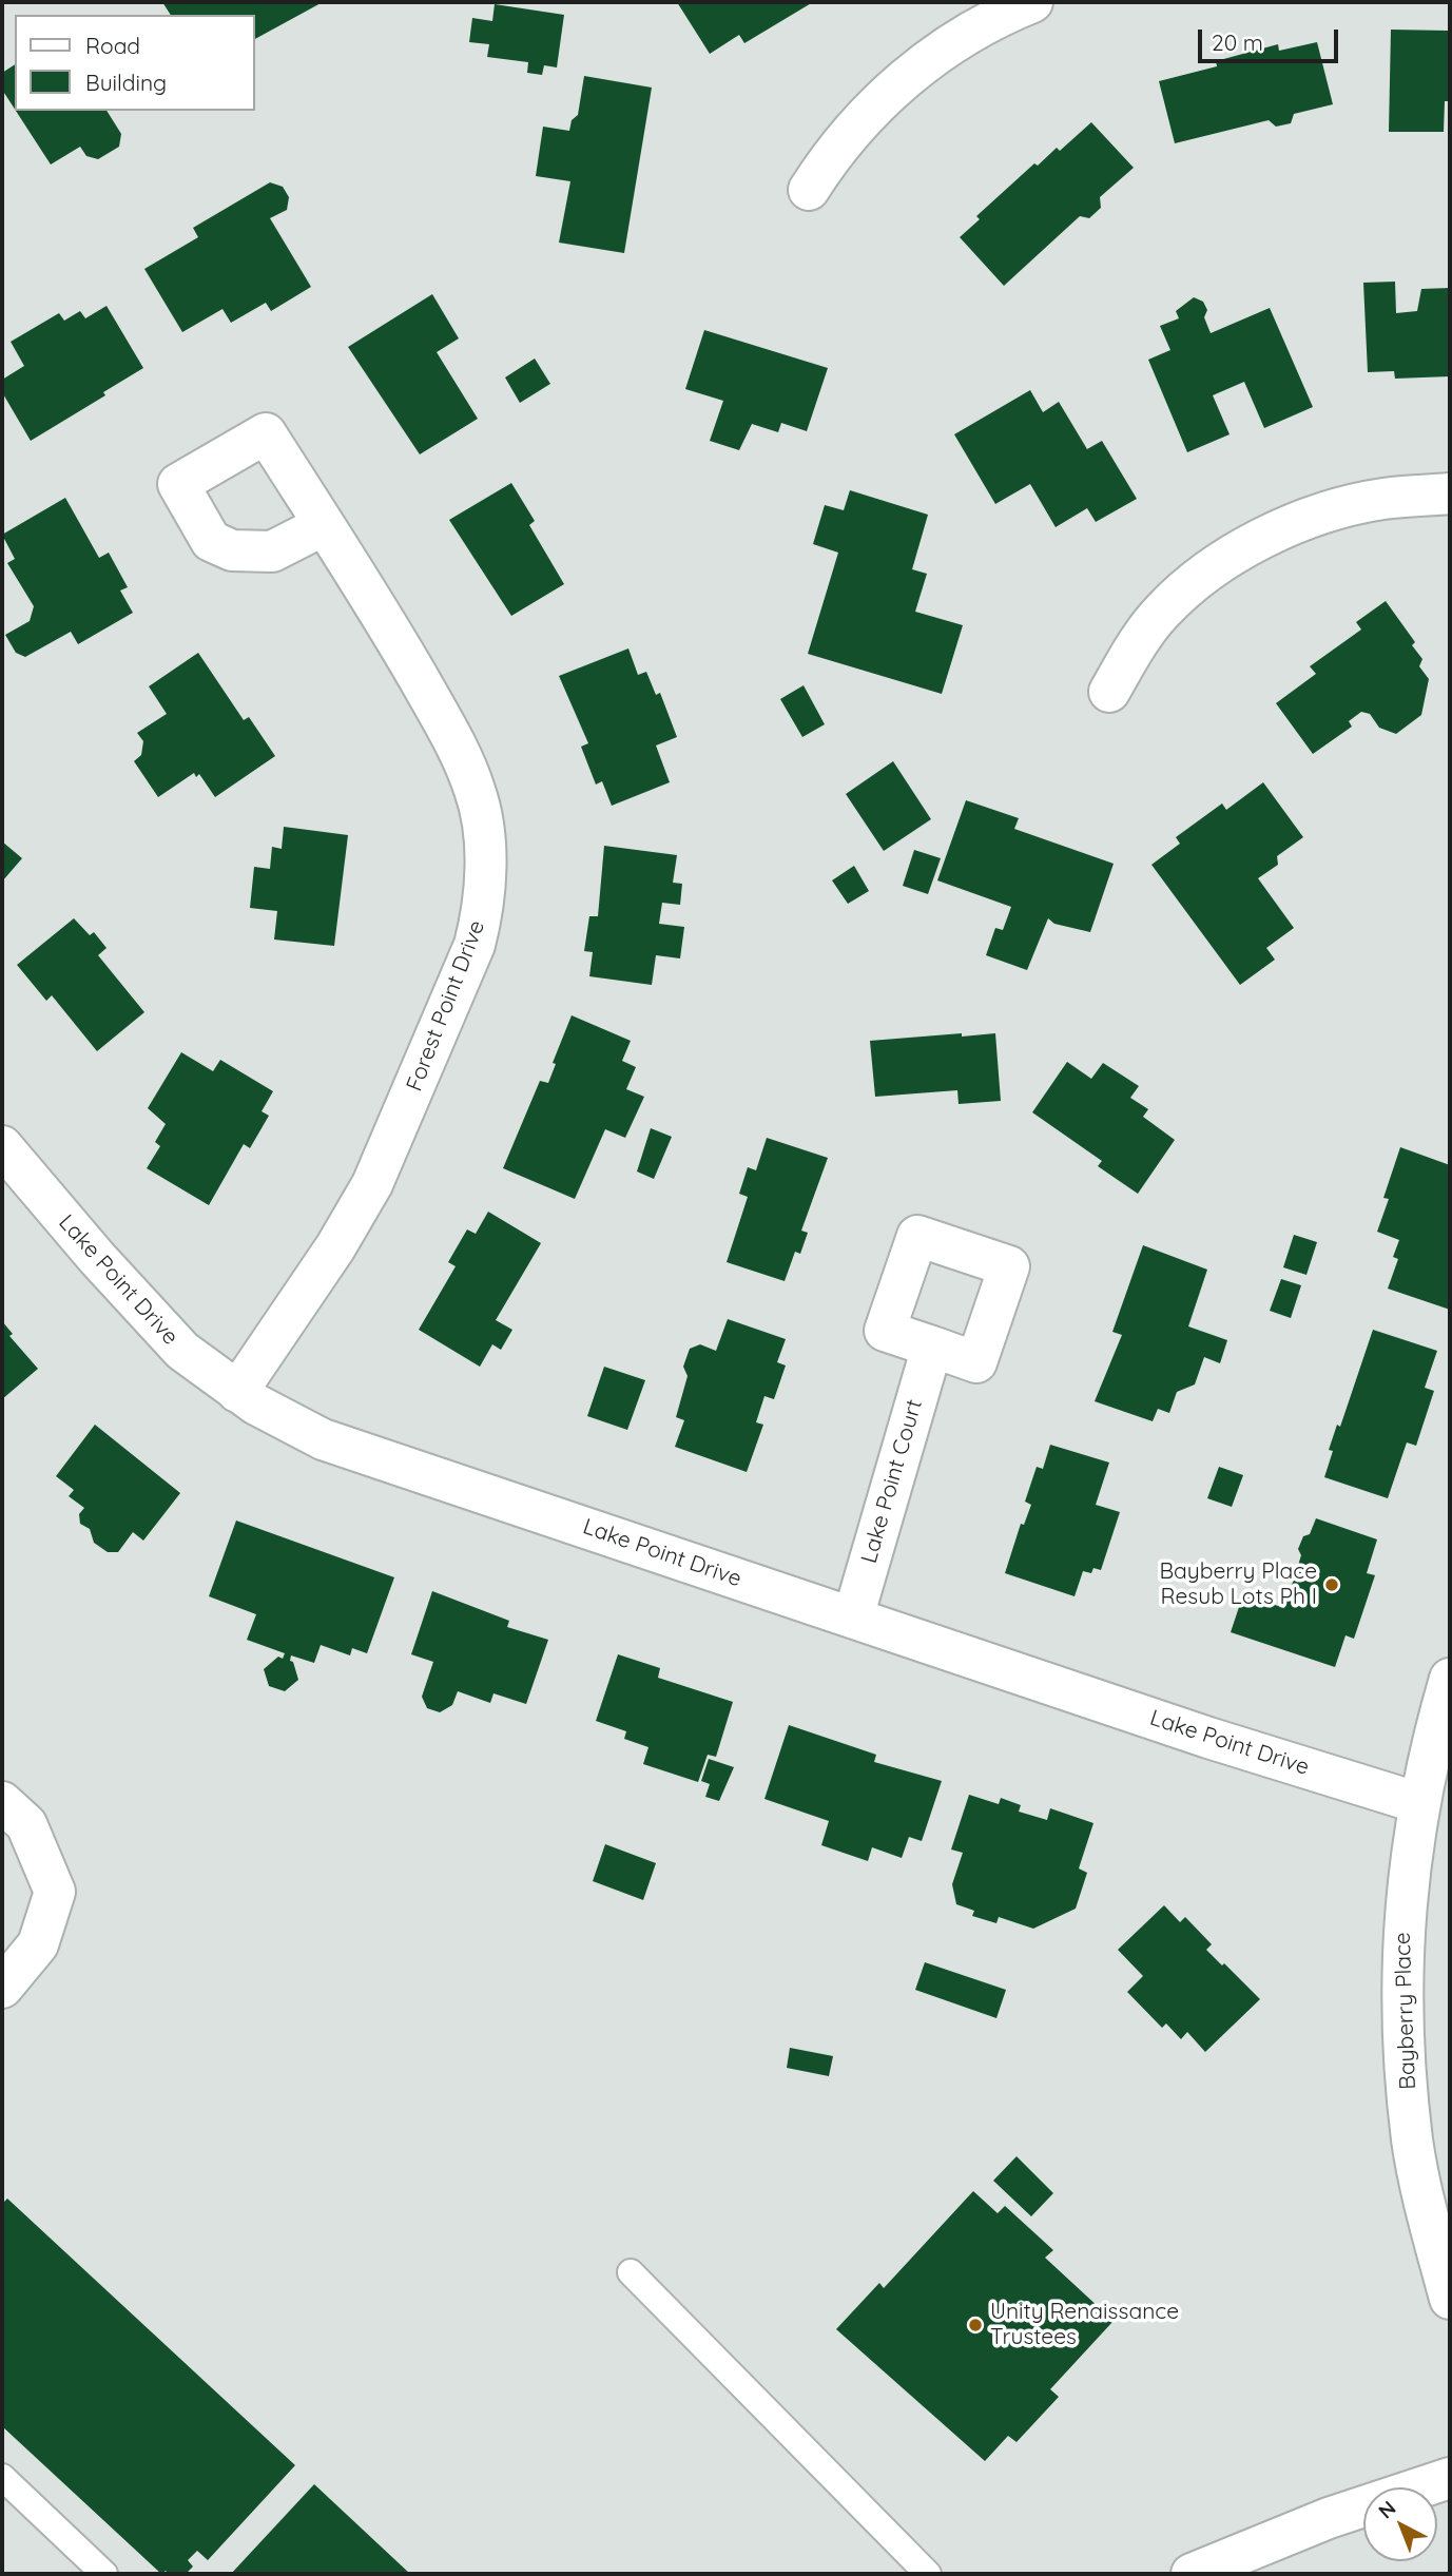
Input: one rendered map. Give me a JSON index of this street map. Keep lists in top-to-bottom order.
{
  "streets": {
    "street": [
      "Forest Point Drive",
      "Lake Point Drive",
      "Lake Point Court",
      "Bayberry Place"
    ]
  },
  "crossings": [
    ["Forest Point Drive", "Lake Point Drive"],
    ["Lake Point Drive", "Lake Point Court"],
    ["Lake Point Drive", "Bayberry Place"]
  ],
  "places": ["Bayberry Place Resub Lots Ph I", "Unity Renaissance Trustees"],
  "legend": ["Road", "Building"],
  "scale_bar": "20 m",
  "north": "top left"
}
